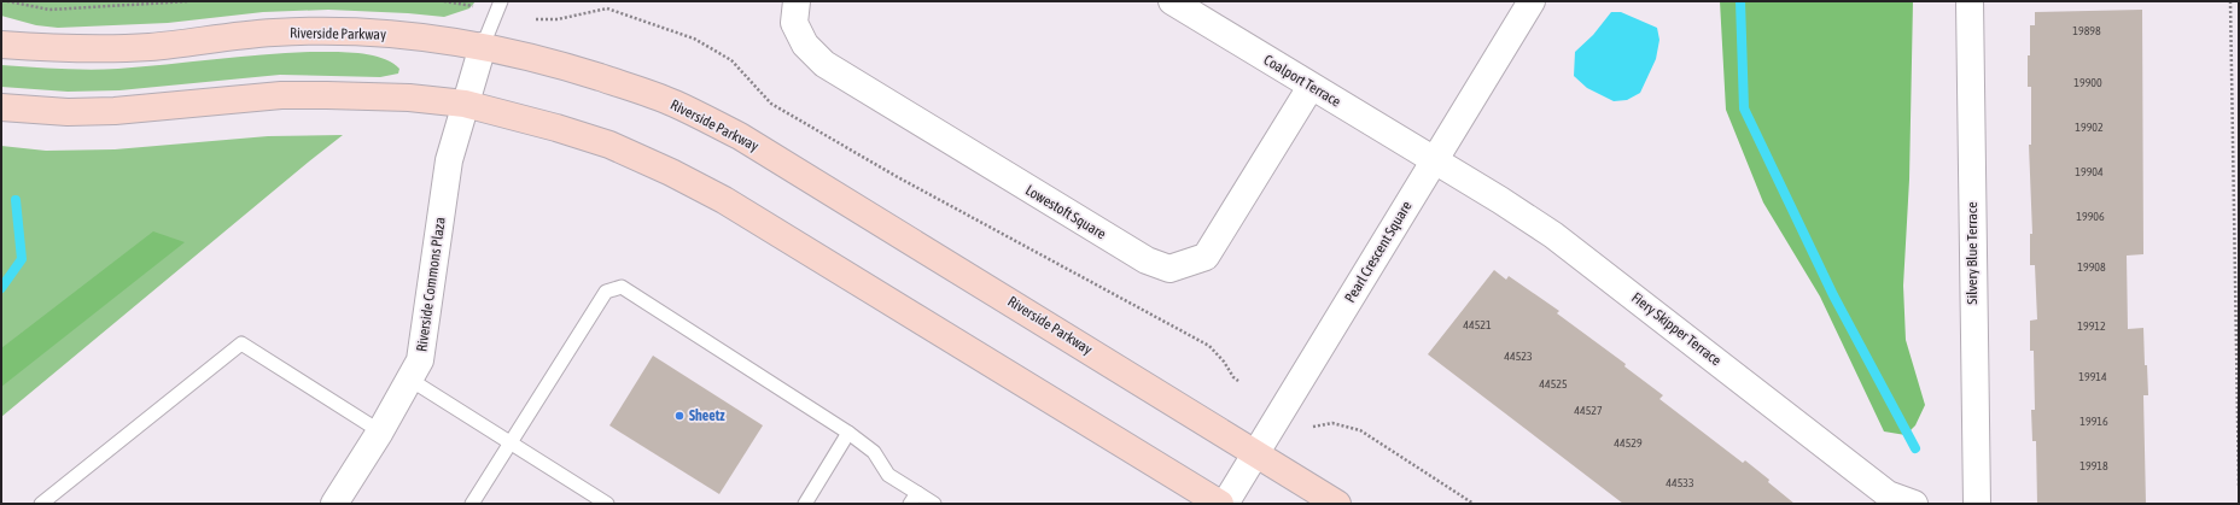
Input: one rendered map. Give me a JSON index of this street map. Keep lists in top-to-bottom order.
{
  "streets": {
    "main road": ["Riverside Parkway"],
    "street": [
      "Coalport Terrace",
      "Lowestoft Square",
      "Pearl Crescent Square",
      "Silvery Blue Terrace",
      "Riverside Commons Plaza",
      "Fiery Skipper Terrace"
    ]
  },
  "crossings": [
    ["Riverside Parkway", "Pearl Crescent Square"],
    ["Riverside Parkway", "Riverside Commons Plaza"],
    ["Coalport Terrace", "Lowestoft Square"],
    ["Coalport Terrace", "Pearl Crescent Square"],
    ["Coalport Terrace", "Fiery Skipper Terrace"],
    ["Pearl Crescent Square", "Fiery Skipper Terrace"]
  ],
  "places": ["Sheetz"],
  "house_numbers": [
    "19898",
    "19900",
    "19902",
    "19904",
    "19906",
    "19908",
    "44521",
    "19912",
    "44523",
    "19914",
    "44525",
    "44527",
    "19916",
    "44529",
    "19918",
    "44533"
  ]
}
